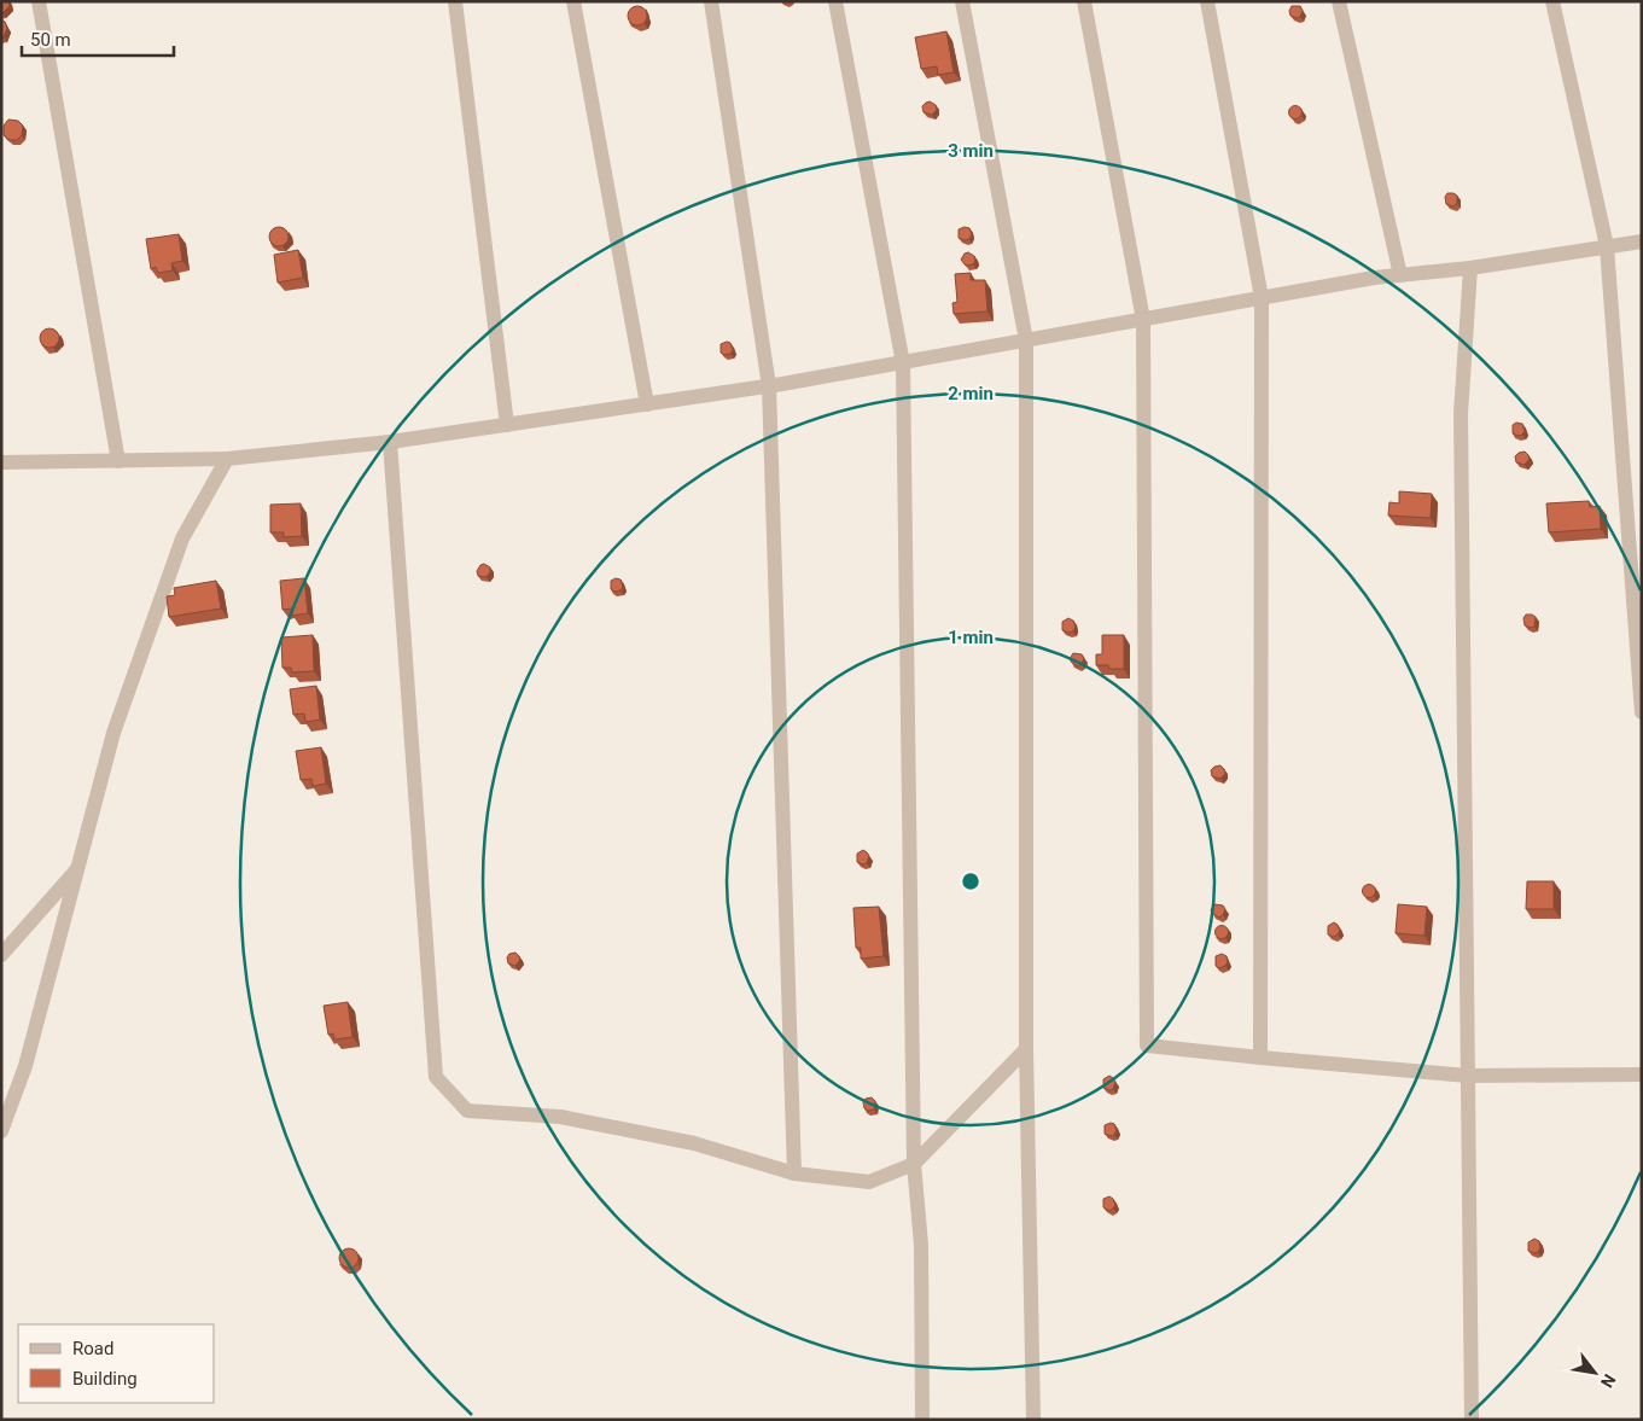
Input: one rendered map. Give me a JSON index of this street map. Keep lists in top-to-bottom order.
{
  "legend": ["Road", "Building"],
  "scale_bar": "50 m",
  "north": "bottom right",
  "rings": ["3 min", "2 min", "1 min"]
}
